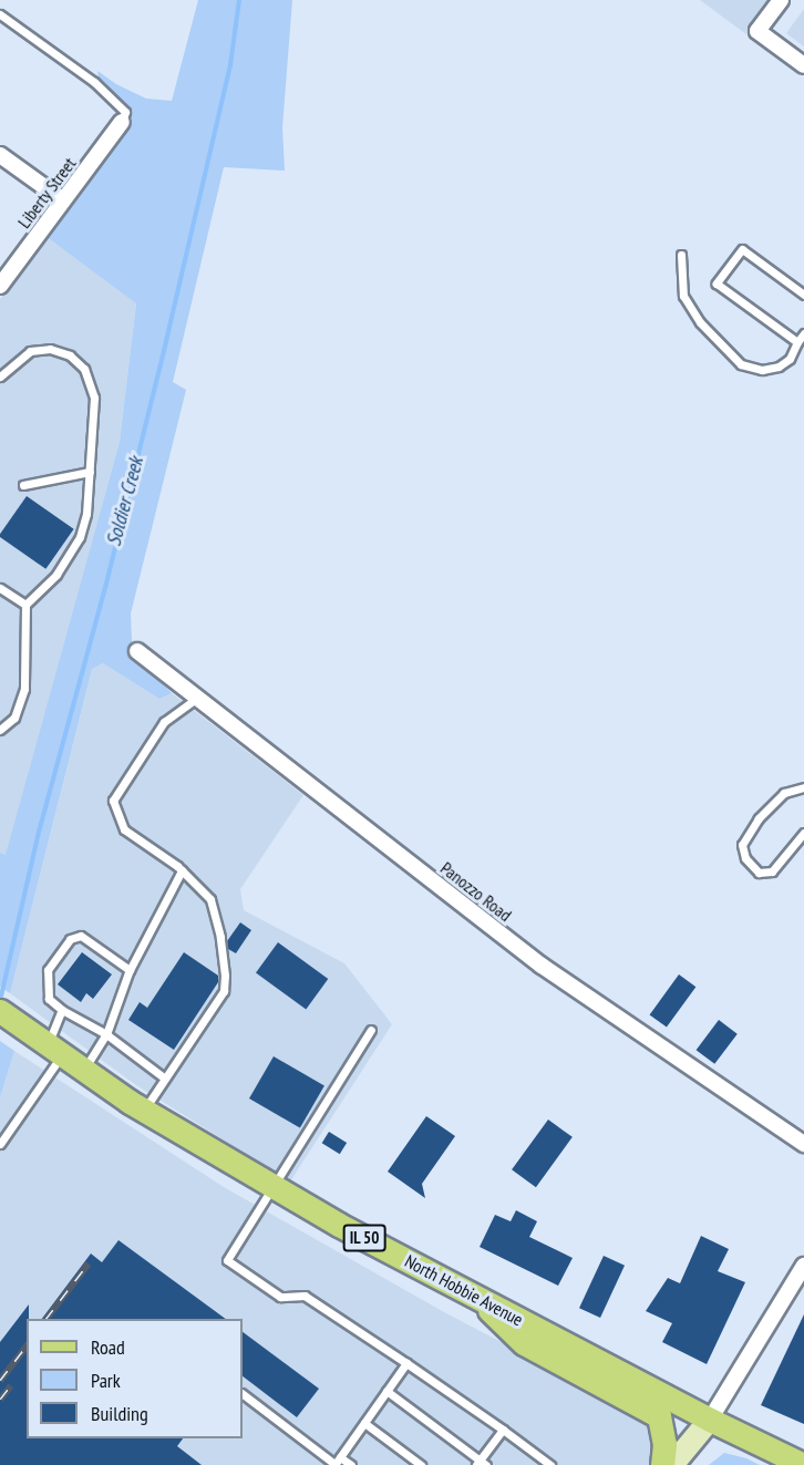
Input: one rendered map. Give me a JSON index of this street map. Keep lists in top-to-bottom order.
{
  "streets": {
    "main road": ["IL 50", "North Hobbie Avenue"],
    "street": ["Liberty Street", "Panozzo Road"]
  },
  "water": ["Soldier Creek"],
  "legend": ["Road", "Park", "Building"]
}
